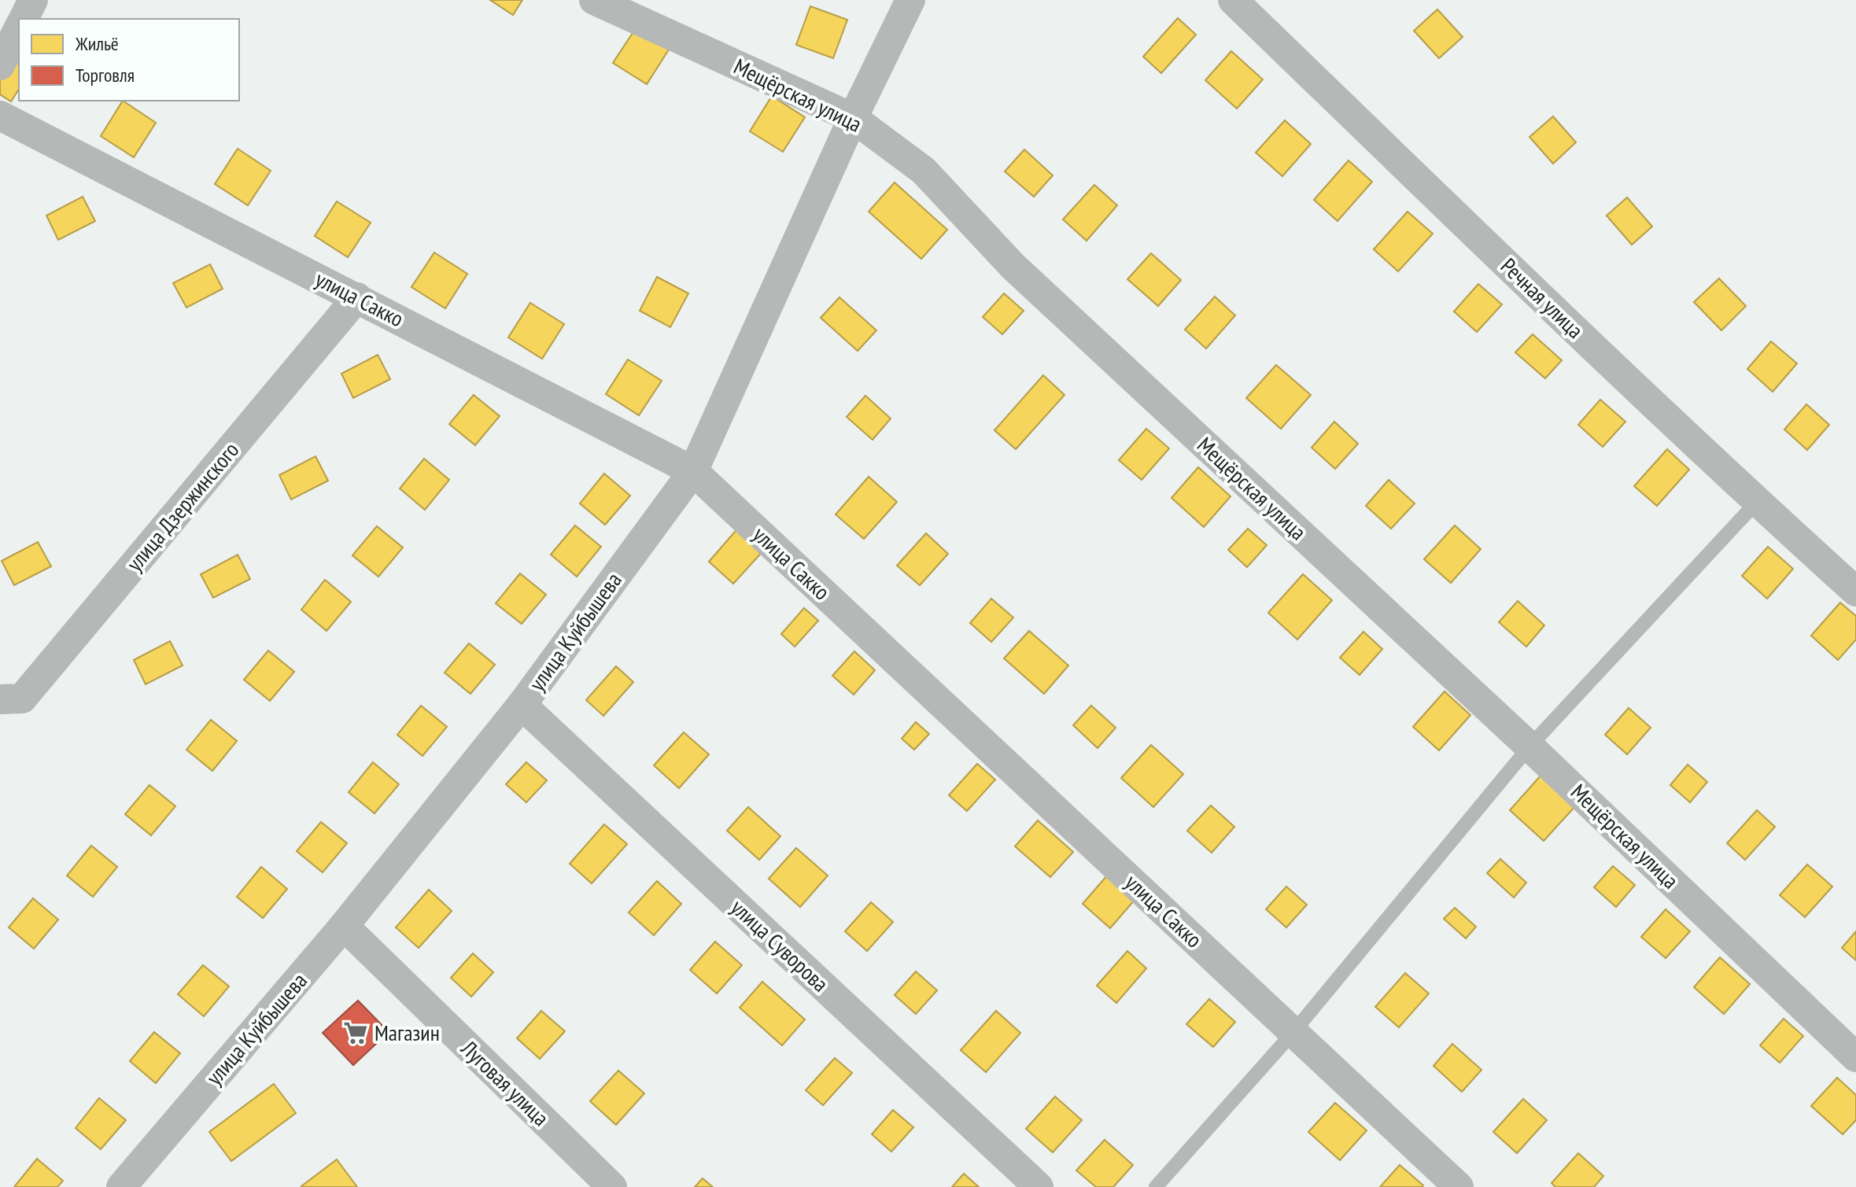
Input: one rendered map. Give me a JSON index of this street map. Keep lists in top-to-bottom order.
{
  "streets": {
    "street": [
      "Мещёрская улица",
      "Речная улица",
      "улица Сакко",
      "улица Дзержинского",
      "улица Куйбышева",
      "улица Суворова",
      "Луговая улица"
    ]
  },
  "crossings": [
    ["Мещёрская улица", "улица Куйбышева"],
    ["улица Сакко", "улица Дзержинского"],
    ["улица Сакко", "улица Куйбышева"],
    ["улица Куйбышева", "улица Суворова"],
    ["улица Куйбышева", "Луговая улица"]
  ],
  "places": {
    "supermarket": ["Магазин"]
  },
  "legend": ["Жильё", "Торговля"]
}
